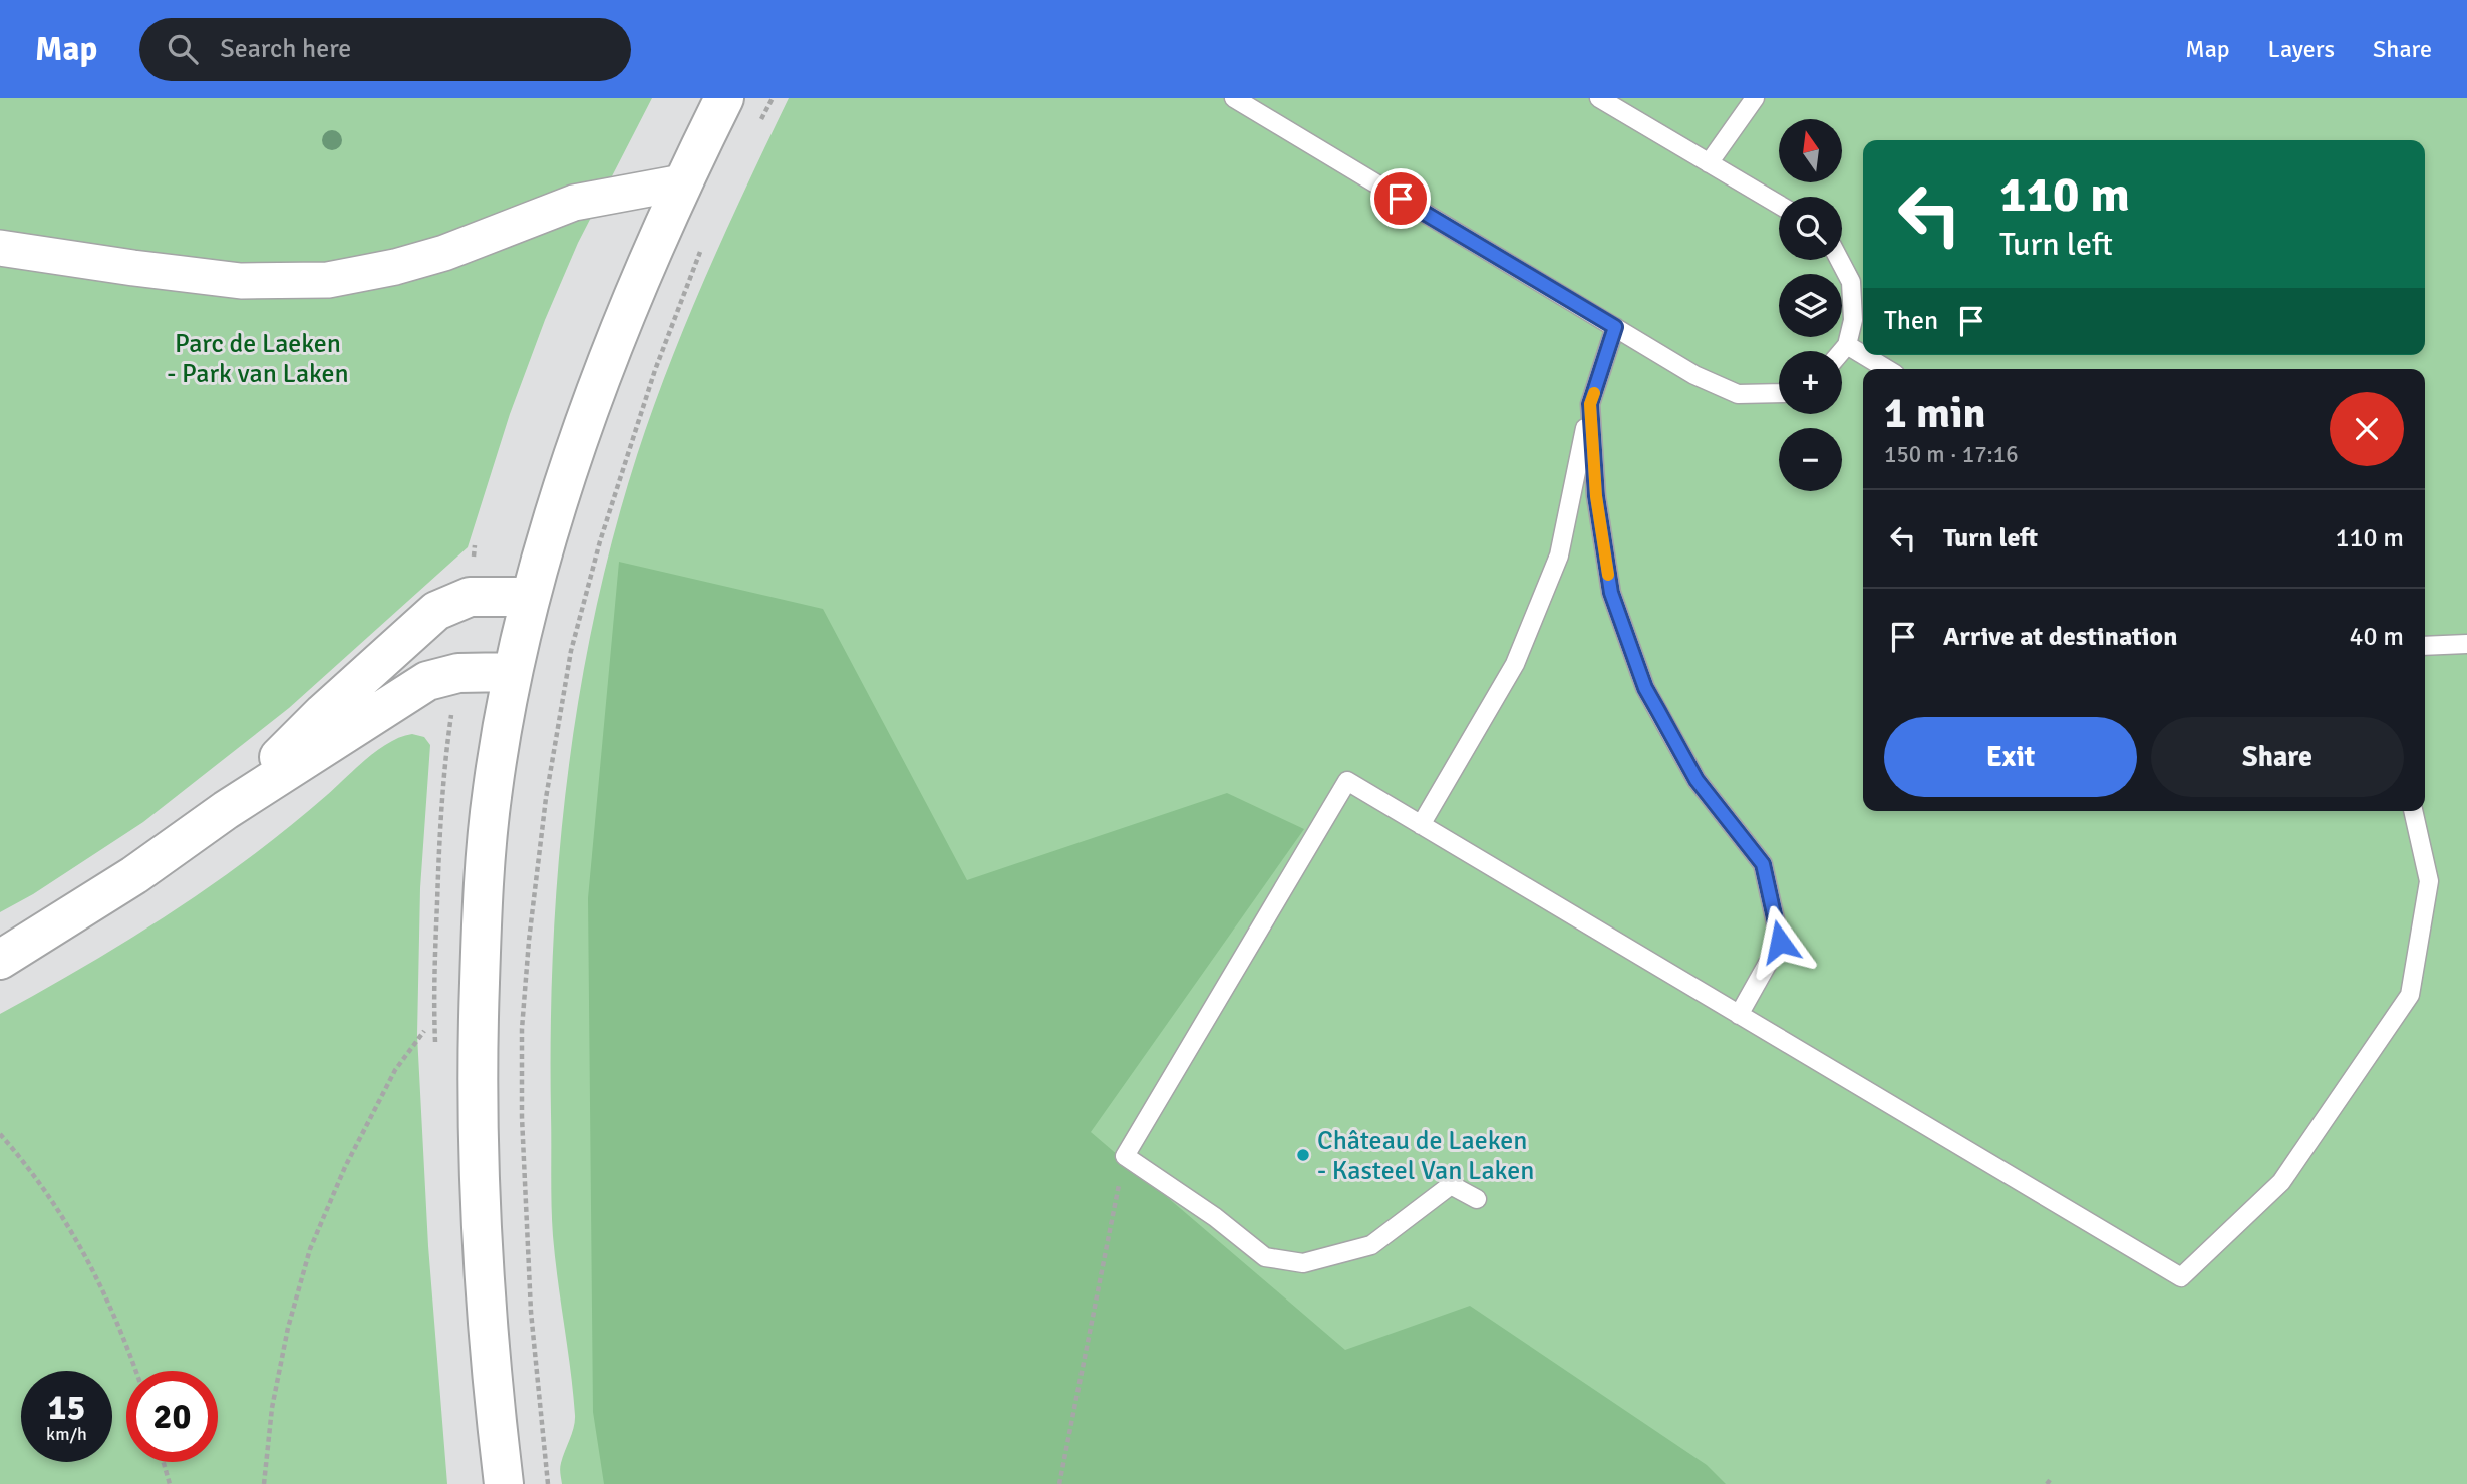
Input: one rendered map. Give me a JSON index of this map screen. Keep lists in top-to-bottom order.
{
  "parks": ["Parc de Laeken - Park van Laken"],
  "places": ["Château de Laeken - Kasteel Van Laken"],
  "north": "top",
  "page": {
    "header": "Map",
    "search": "Search here",
    "nav": ["Map", "Layers", "Share"],
    "map_buttons": ["+", "−"],
    "turn": ["110 m", "Turn left"],
    "then": "Then",
    "heading": ["1 min", "150 m · 17:16"],
    "list": [
      {
        "name": "Turn left",
        "value": "110 m"
      },
      {
        "name": "Arrive at destination",
        "value": "40 m"
      }
    ],
    "buttons": ["Exit", "Share"],
    "speed": "15 km/h",
    "limit": "20"
  }
}
